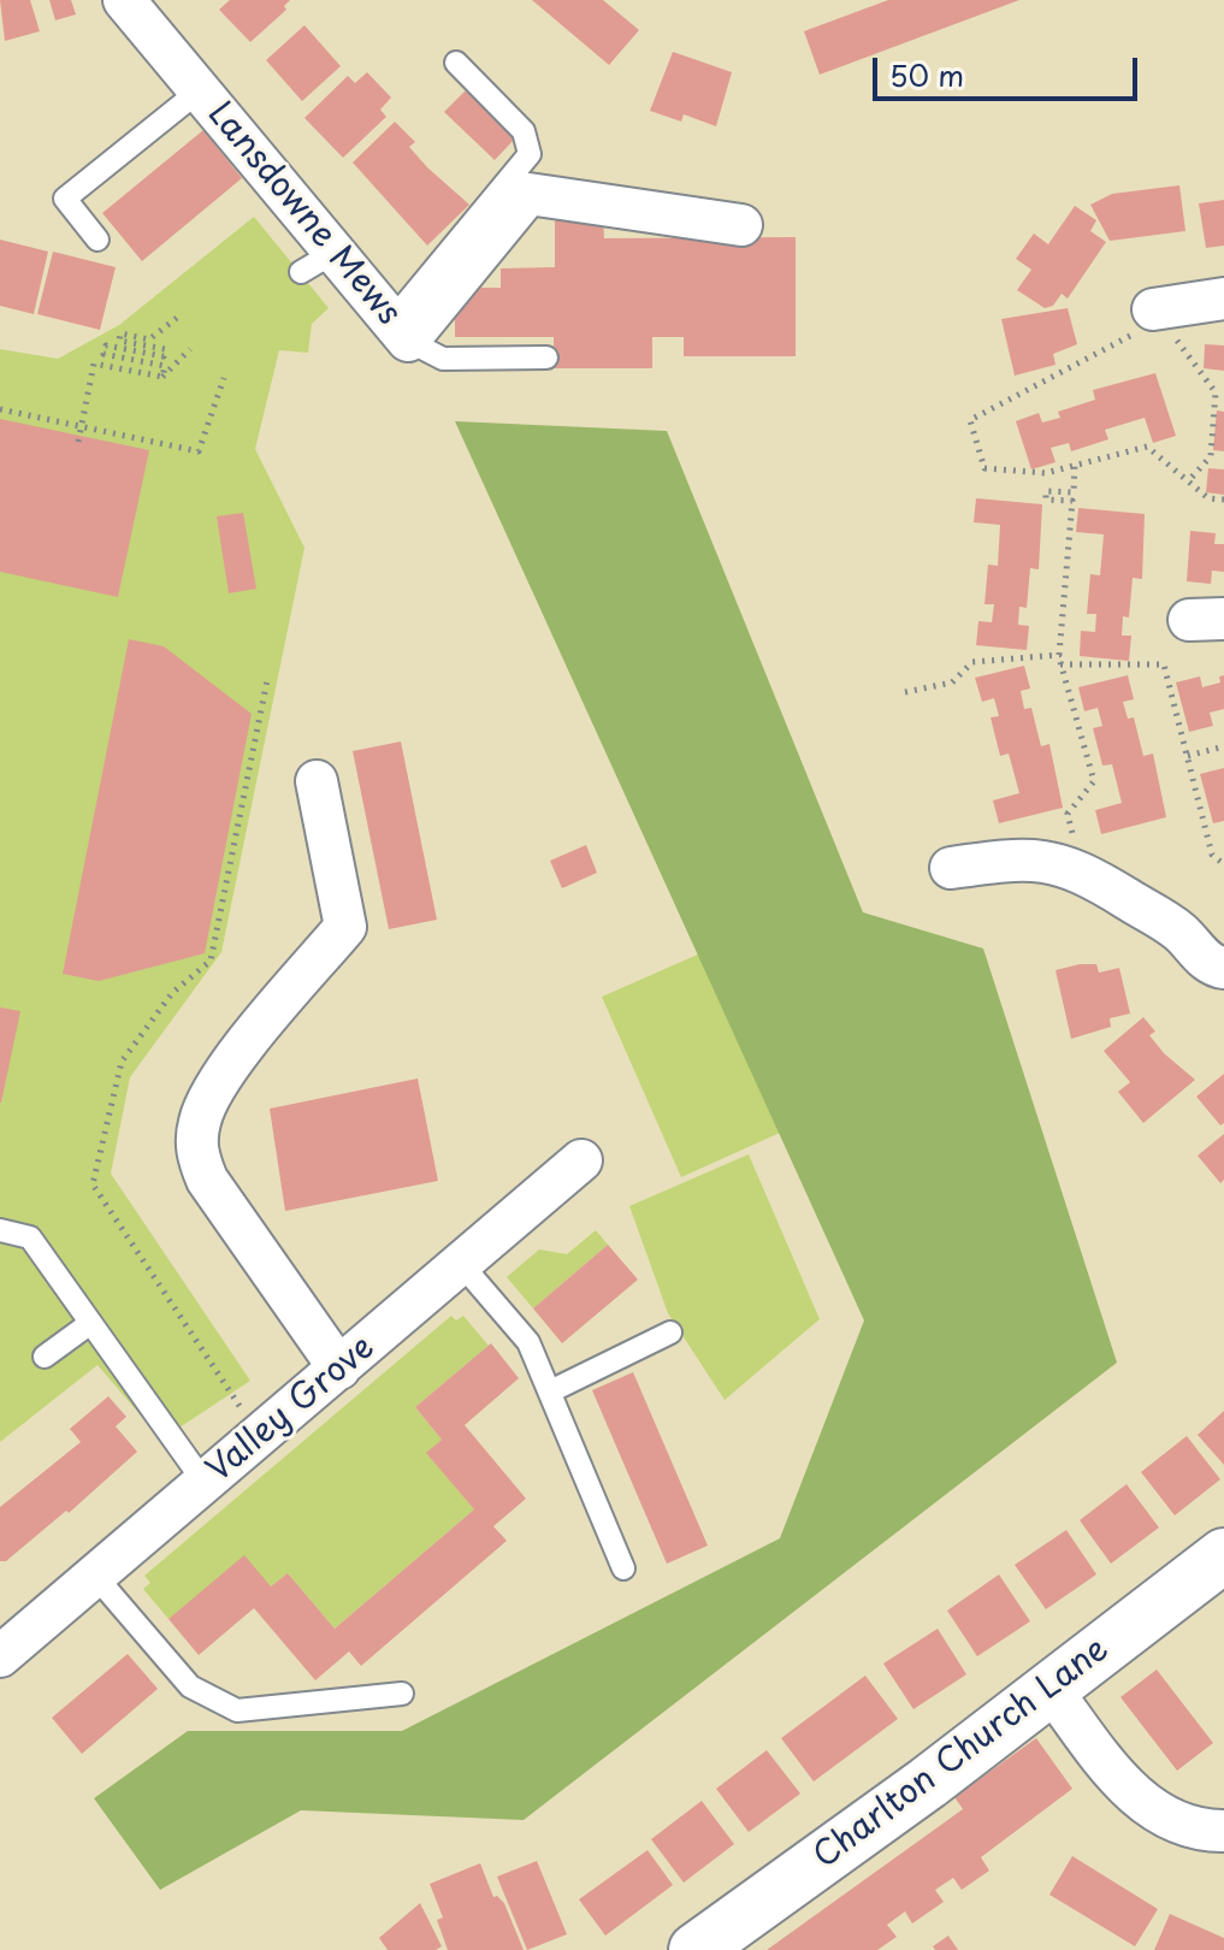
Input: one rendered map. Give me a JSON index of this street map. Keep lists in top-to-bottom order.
{
  "streets": {
    "street": ["Lansdowne Mews", "Valley Grove", "Charlton Church Lane"]
  },
  "scale_bar": "50 m"
}
